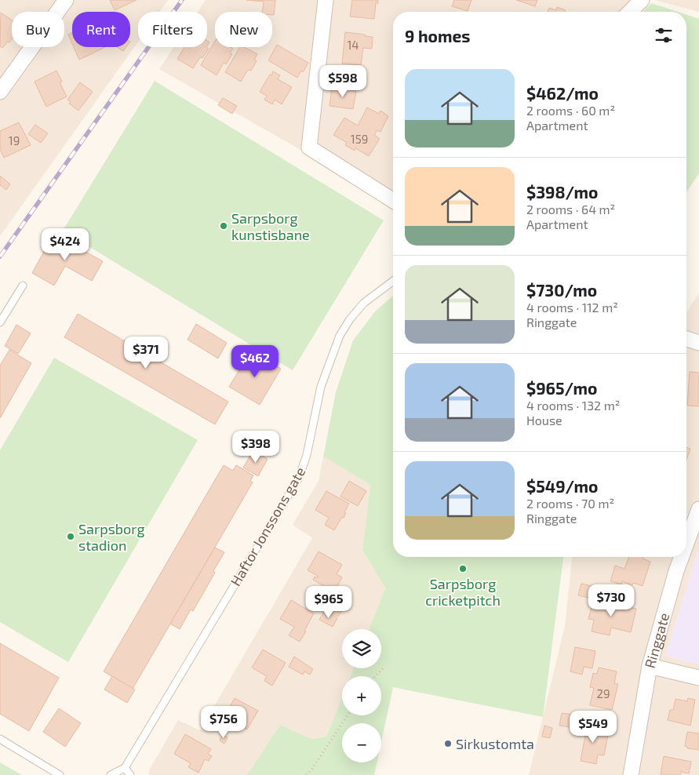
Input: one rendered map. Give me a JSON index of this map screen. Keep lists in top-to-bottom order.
{
  "streets": {
    "street": ["Ringgate"],
    "lane": ["Haftor Jonssons gate"]
  },
  "places": [
    "Sarpsborg kunstisbane",
    "Sarpsborg stadion",
    "Sarpsborg cricketpitch",
    "Sirkustomta"
  ],
  "house_numbers": [
    "14",
    "159",
    "19",
    "29"
  ],
  "page": {
    "chip": [
      "Buy",
      "Rent",
      "Filters",
      "New"
    ],
    "heading": "9 homes",
    "list": [
      {
        "name": "$462/mo",
        "note": "2 rooms · 60 m² · Apartment"
      },
      {
        "name": "$398/mo",
        "note": "2 rooms · 64 m² · Apartment"
      },
      {
        "name": "$730/mo",
        "note": "4 rooms · 112 m² · Ringgate"
      },
      {
        "name": "$965/mo",
        "note": "4 rooms · 132 m² · House"
      },
      {
        "name": "$549/mo",
        "note": "2 rooms · 70 m² · Ringgate"
      }
    ],
    "price": [
      "$598",
      "$424",
      "$371",
      "$462",
      "$398",
      "$730",
      "$965",
      "$756",
      "$549"
    ],
    "map_buttons": ["+", "−"]
  }
}
